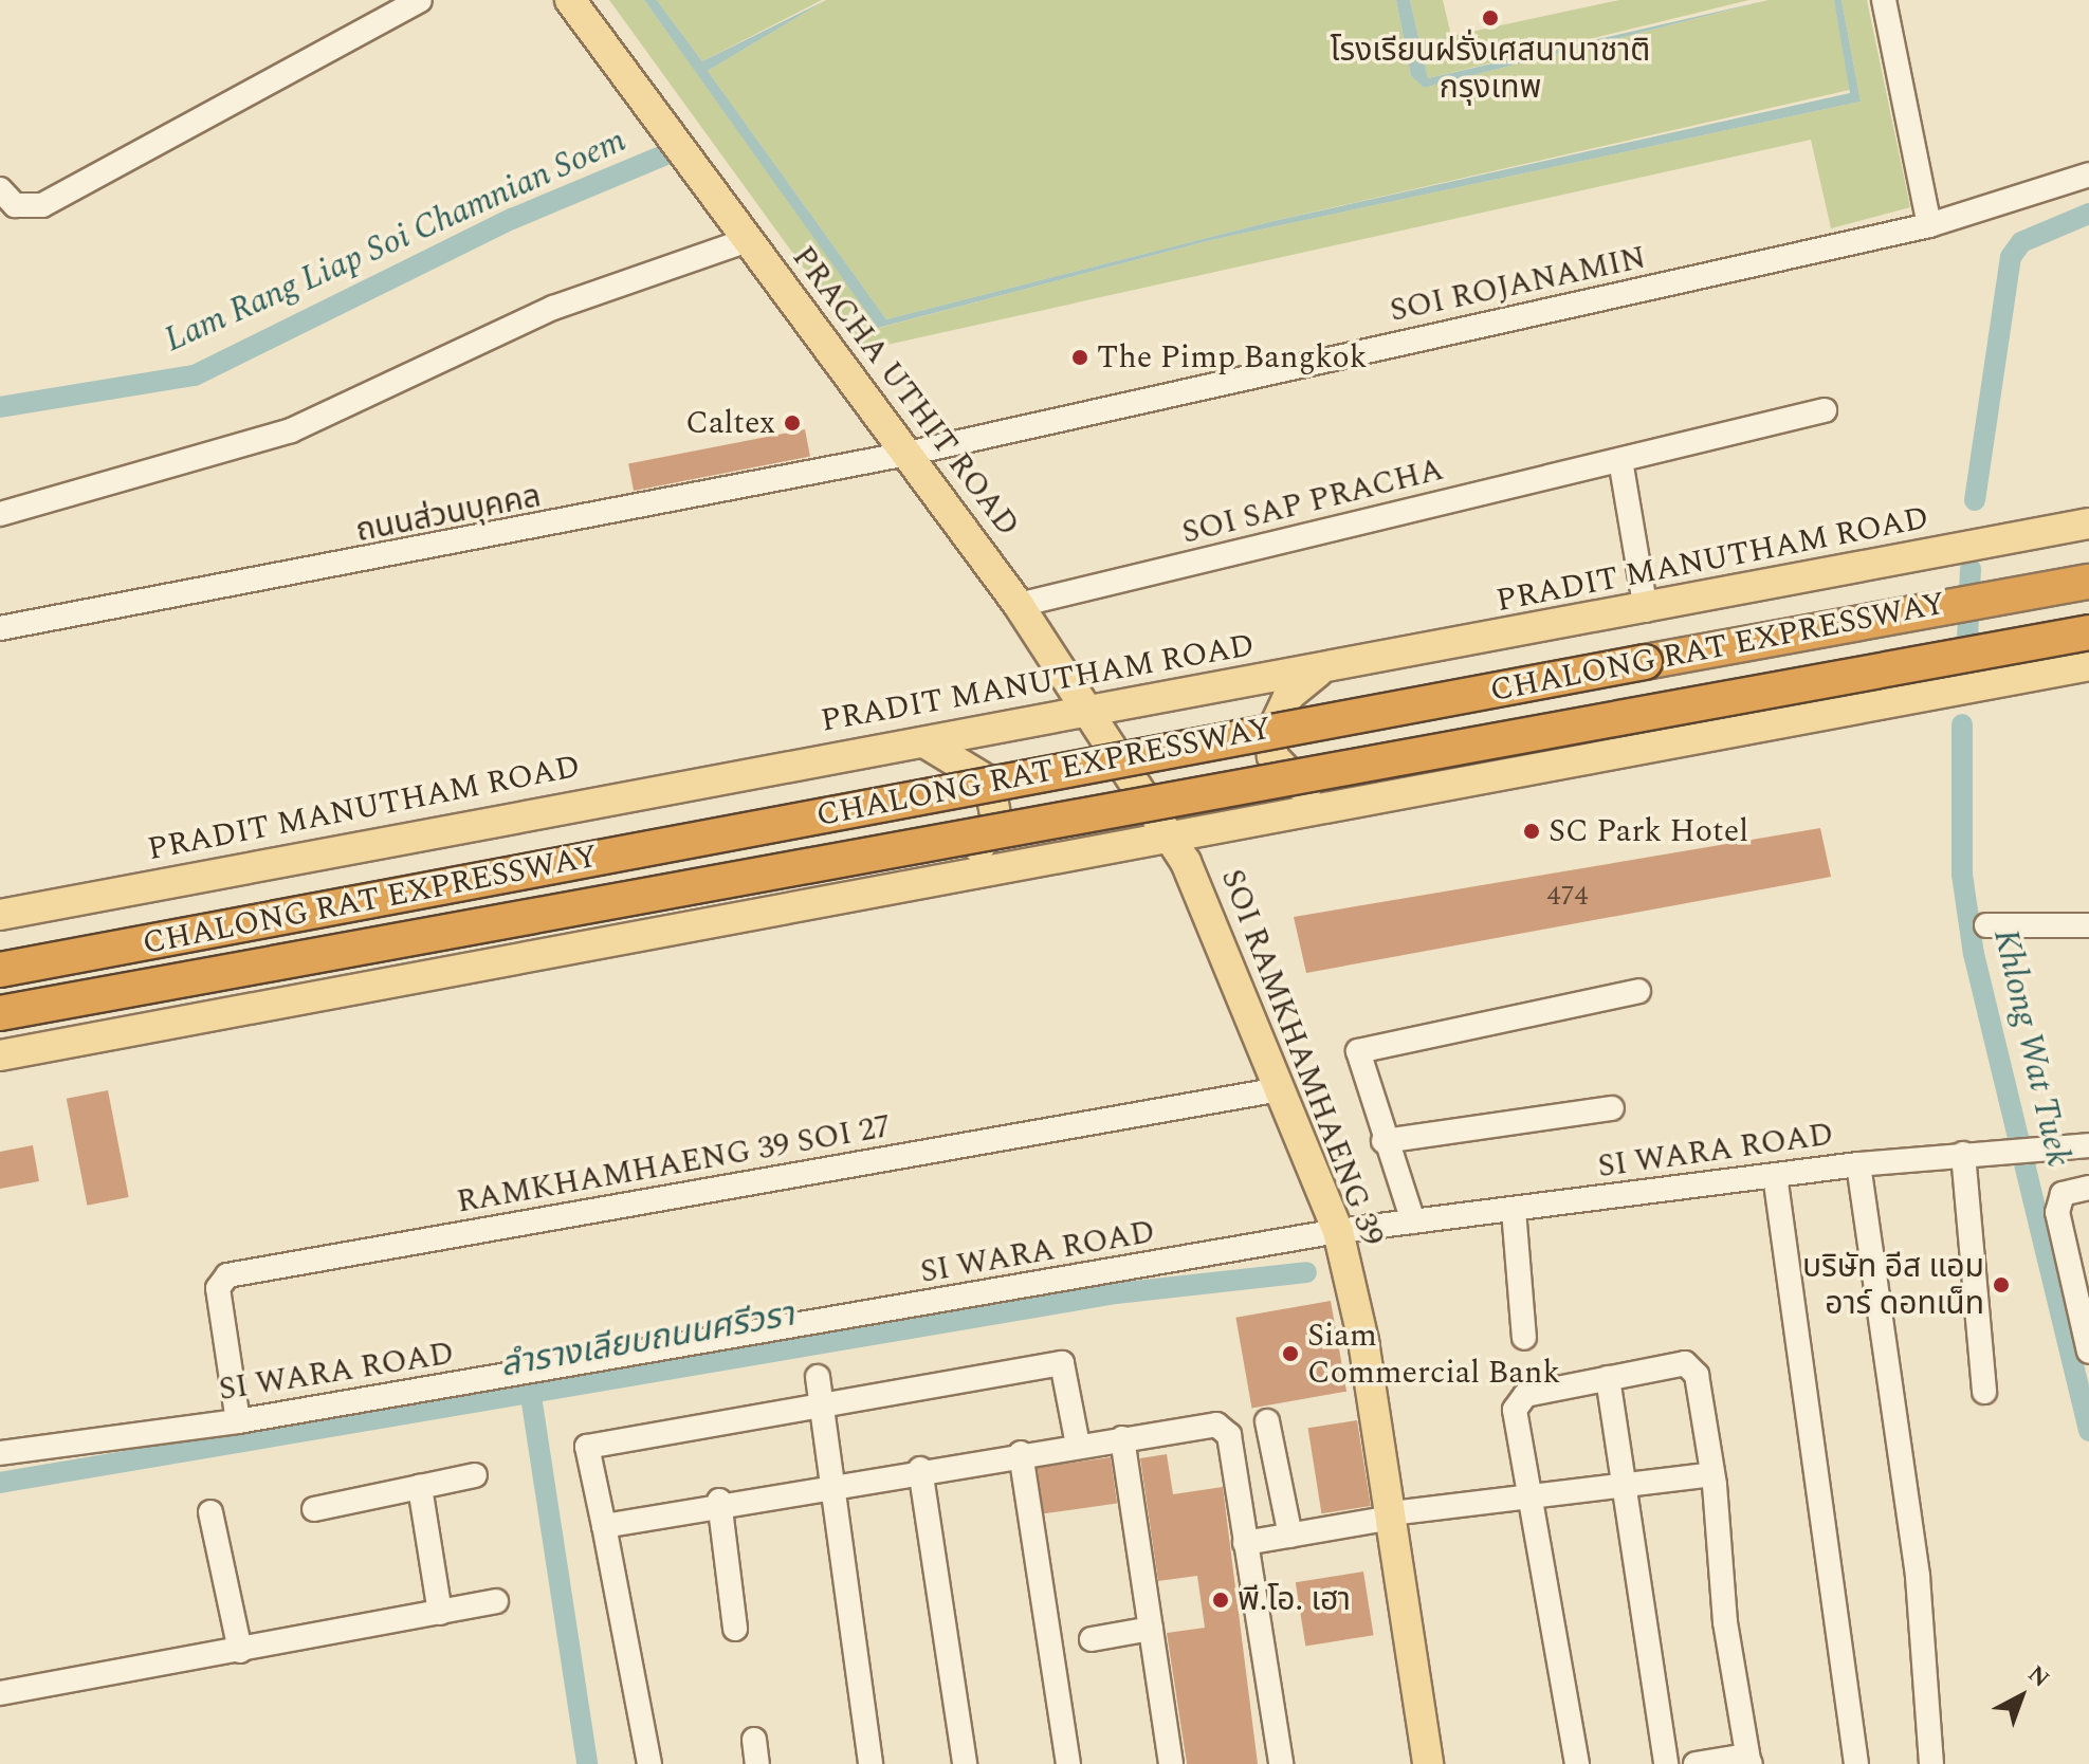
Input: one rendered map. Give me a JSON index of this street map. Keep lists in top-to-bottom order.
{
  "streets": {
    "highway": ["CHALONG RAT EXPRESSWAY"],
    "main road": ["PRACHA UTHIT ROAD", "PRADIT MANUTHAM ROAD", "SOI RAMKHAMHAENG 39"],
    "street": [
      "SOI ROJANAMIN",
      "SOI SAP PRACHA",
      "ถนนส่วนบุคคล",
      "SI WARA ROAD",
      "RAMKHAMHAENG 39 SOI 27"
    ]
  },
  "crossings": [
    ["SOI ROJANAMIN", "PRACHA UTHIT ROAD"],
    ["SOI ROJANAMIN", "ถนนส่วนบุคคล"],
    ["PRACHA UTHIT ROAD", "SOI SAP PRACHA"],
    ["PRACHA UTHIT ROAD", "ถนนส่วนบุคคล"],
    ["PRACHA UTHIT ROAD", "PRADIT MANUTHAM ROAD"],
    ["PRACHA UTHIT ROAD", "SOI RAMKHAMHAENG 39"],
    ["SOI RAMKHAMHAENG 39", "SI WARA ROAD"],
    ["SOI RAMKHAMHAENG 39", "RAMKHAMHAENG 39 SOI 27"],
    ["SI WARA ROAD", "RAMKHAMHAENG 39 SOI 27"]
  ],
  "water": ["Lam Rang Liap Soi Chamnian Soem", "Khlong Wat Tuek", "ลำรางเลียบถนนศรีวรา"],
  "places": [
    "โรงเรียนฝรั่งเศสนานาชาติ กรุงเทพ",
    "The Pimp Bangkok",
    "Caltex",
    "SC Park Hotel",
    "บริษัท อีส แอม อาร์ ดอทเน็ท",
    "Siam Commercial Bank",
    "พี.โอ. เฮา"
  ],
  "house_numbers": ["474"],
  "north": "top right"
}
